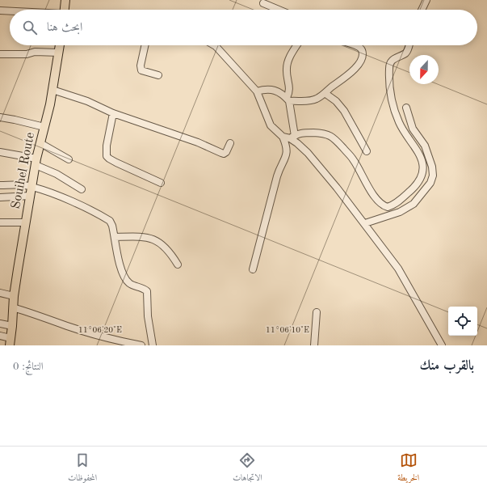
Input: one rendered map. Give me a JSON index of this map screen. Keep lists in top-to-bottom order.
{
  "streets": {
    "main road": ["Souihel Route"]
  },
  "north": "bottom",
  "page": {
    "search": "ابحث هنا",
    "heading": ["بالقرب منك", "النتائج: 0"],
    "nav": ["الخريطة", "الاتجاهات", "المحفوظات"]
  },
  "coordinates": ["11°06'20\"E", "11°06'10\"E"]
}
